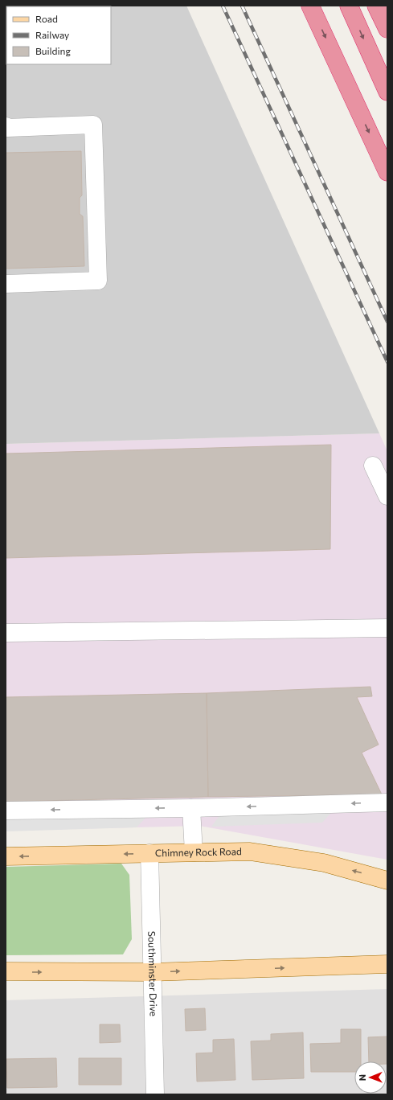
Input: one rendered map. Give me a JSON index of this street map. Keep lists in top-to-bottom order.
{
  "streets": {
    "main road": ["Chimney Rock Road"],
    "street": ["Southminster Drive"]
  },
  "crossings": [
    ["Chimney Rock Road", "Southminster Drive"]
  ],
  "legend": ["Road", "Railway", "Building"],
  "north": "left"
}
